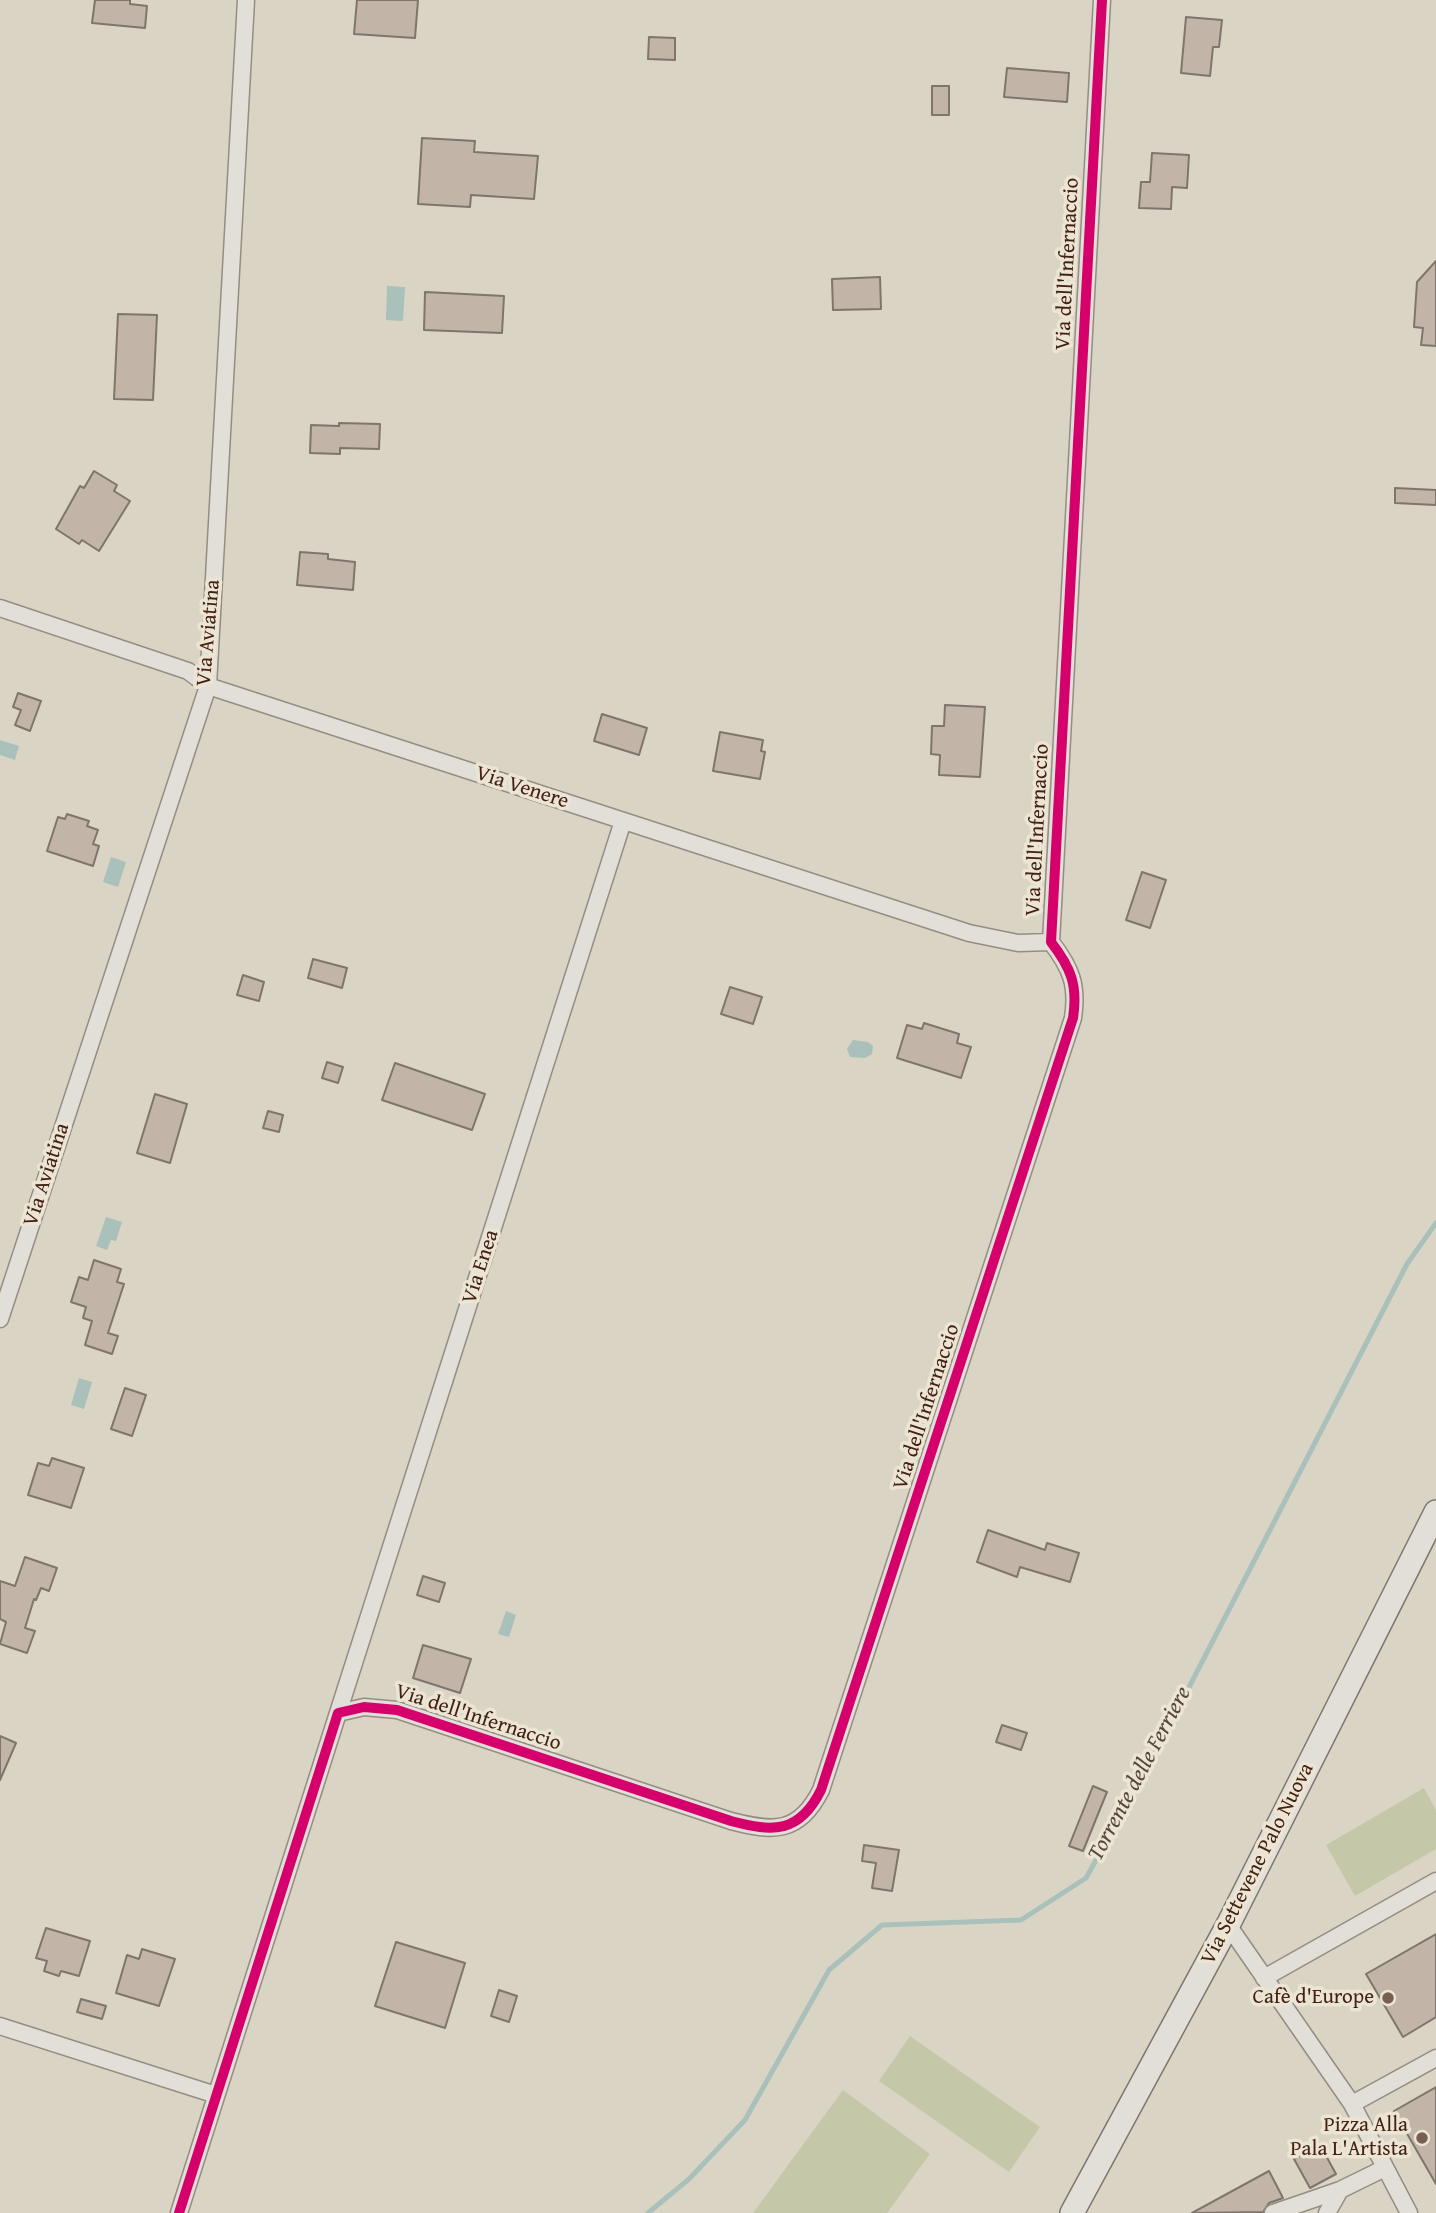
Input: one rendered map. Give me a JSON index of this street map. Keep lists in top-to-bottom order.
{
  "streets": {
    "main road": ["Via Settevene Palo Nuova"],
    "street": [
      "Via dell'Infernaccio",
      "Via Aviatina",
      "Via Venere",
      "Via Enea"
    ]
  },
  "crossings": [
    ["Via dell'Infernaccio", "Via Venere"],
    ["Via dell'Infernaccio", "Via Enea"],
    ["Via Aviatina", "Via Venere"],
    ["Via Venere", "Via Enea"]
  ],
  "water": ["Torrente delle Ferriere"],
  "places": ["Cafè d'Europe", "Pizza Alla Pala L'Artista"]
}
